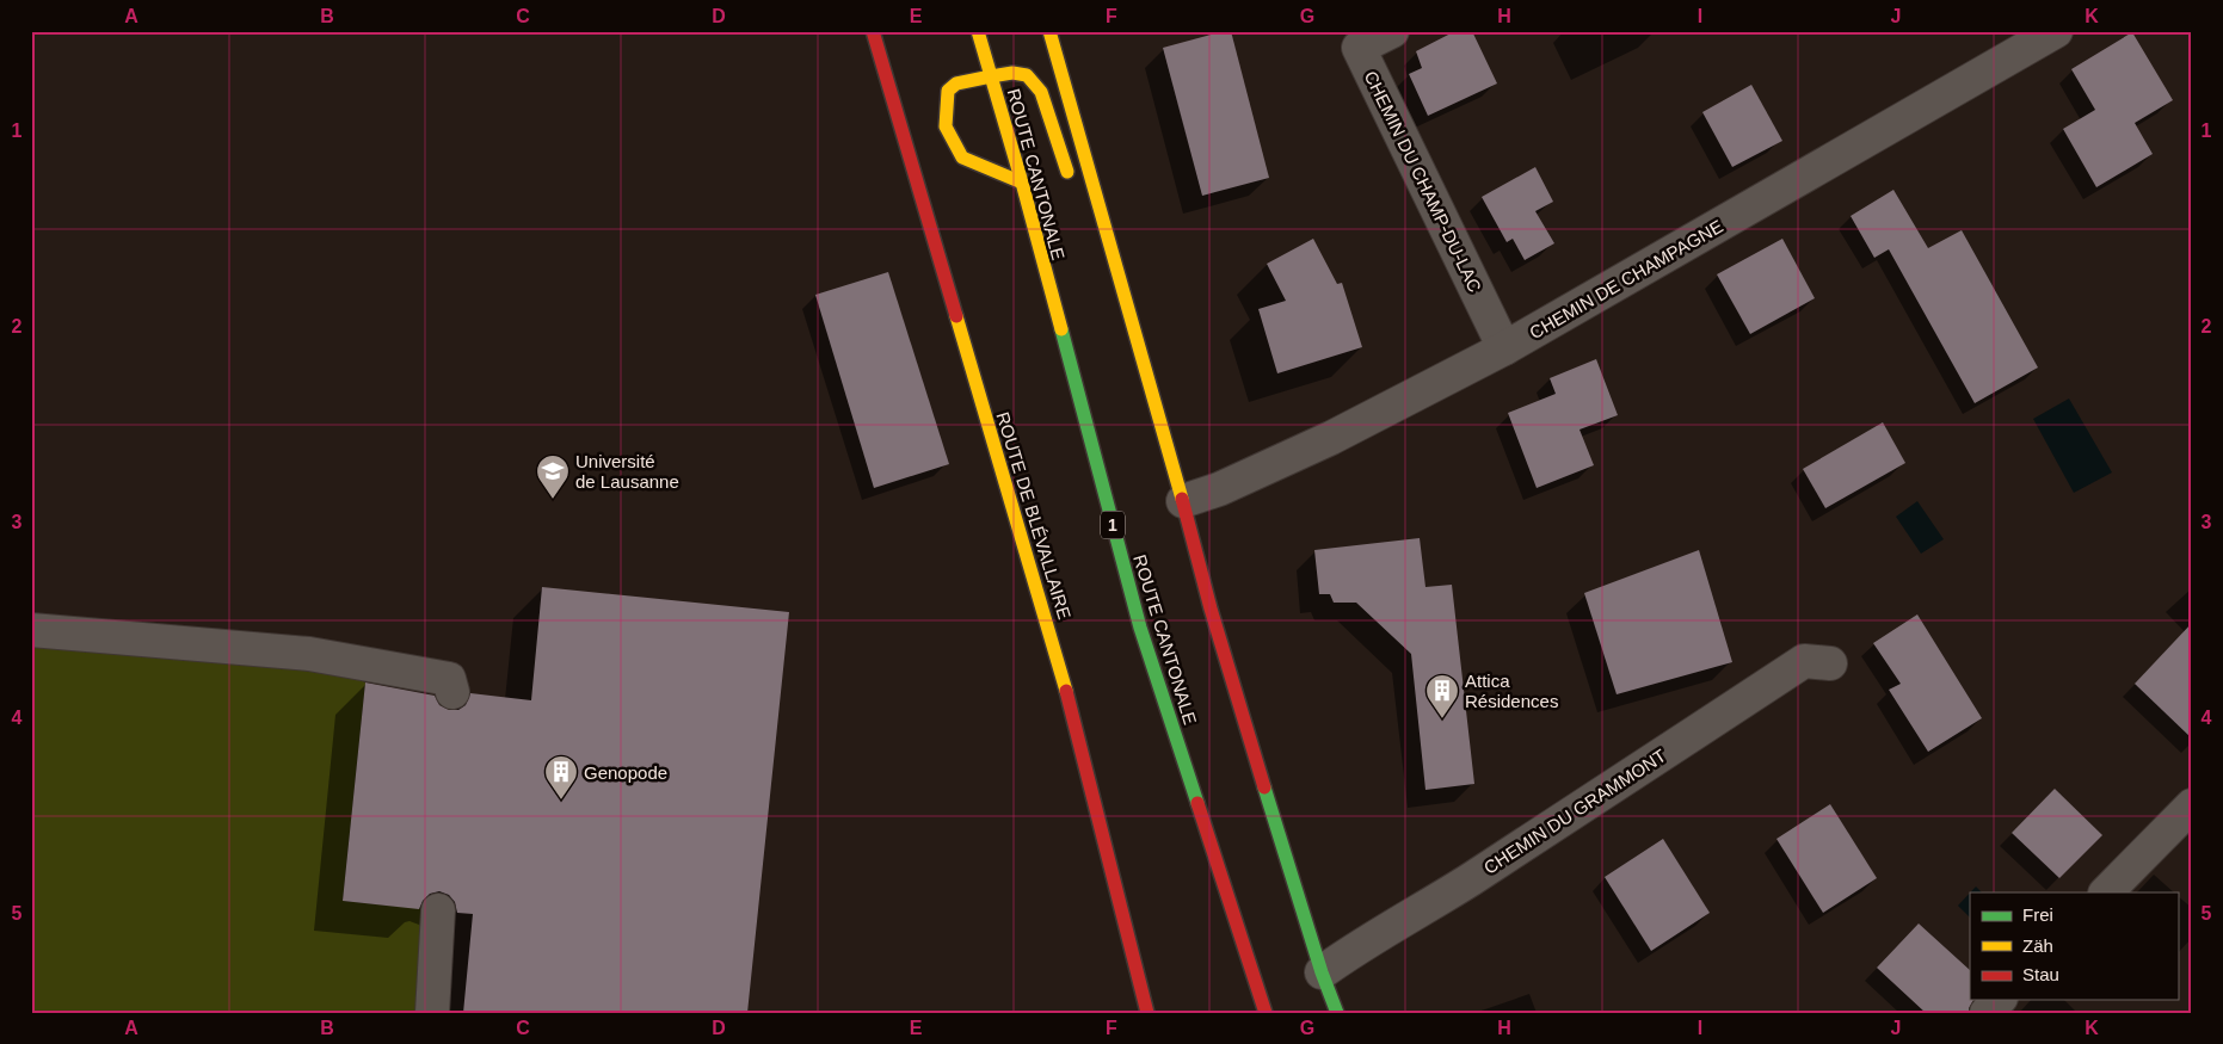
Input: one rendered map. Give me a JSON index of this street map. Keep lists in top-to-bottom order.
{
  "streets": {
    "main road": ["ROUTE CANTONALE", "ROUTE DE BLÉVALLAIRE", "1"],
    "street": ["CHEMIN DU CHAMP-DU-LAC", "CHEMIN DE CHAMPAGNE", "CHEMIN DU GRAMMONT"]
  },
  "crossings": [
    ["CHEMIN DU CHAMP-DU-LAC", "CHEMIN DE CHAMPAGNE"]
  ],
  "places": {
    "school or university": ["Université de Lausanne"],
    "building": ["Attica Résidences", "Genopode"]
  },
  "legend": ["Frei", "Zäh", "Stau"],
  "grid": {
    "columns": [
      "A",
      "B",
      "C",
      "D",
      "E",
      "F",
      "G",
      "H",
      "I",
      "J",
      "K"
    ],
    "rows": [
      "1",
      "2",
      "3",
      "4",
      "5"
    ]
  }
}
